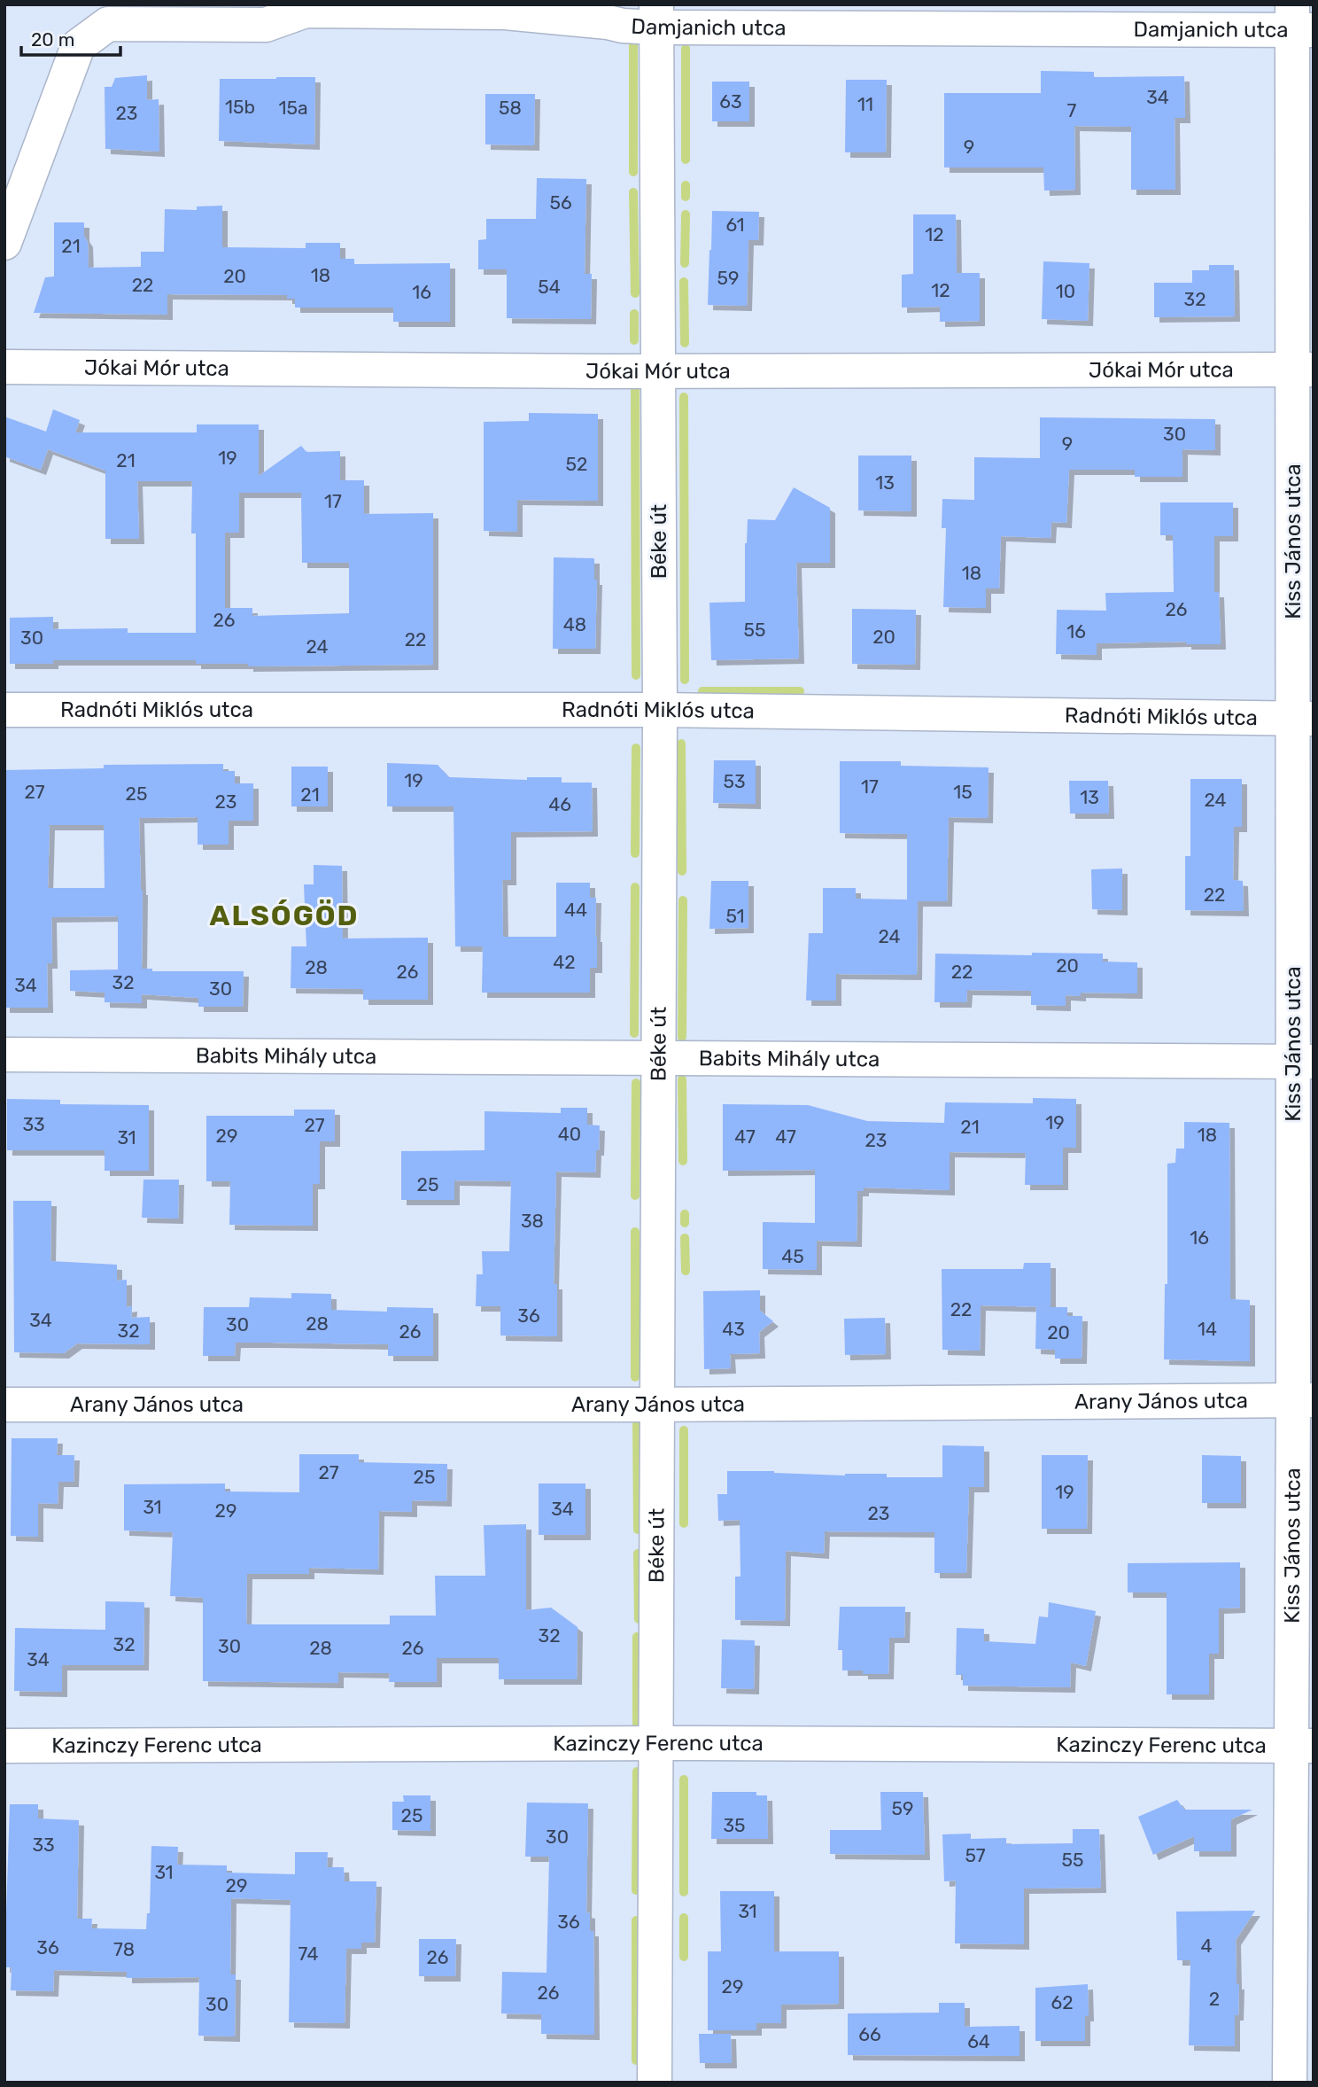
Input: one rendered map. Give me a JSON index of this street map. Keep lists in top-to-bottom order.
{
  "streets": {
    "street": [
      "Damjanich utca",
      "Jókai Mór utca",
      "Béke út",
      "Kiss János utca",
      "Radnóti Miklós utca",
      "Babits Mihály utca",
      "Arany János utca",
      "Kazinczy Ferenc utca"
    ]
  },
  "crossings": [
    ["Damjanich utca", "Béke út"],
    ["Damjanich utca", "Kiss János utca"],
    ["Jókai Mór utca", "Béke út"],
    ["Jókai Mór utca", "Kiss János utca"],
    ["Béke út", "Radnóti Miklós utca"],
    ["Béke út", "Babits Mihály utca"],
    ["Béke út", "Arany János utca"],
    ["Béke út", "Kazinczy Ferenc utca"],
    ["Kiss János utca", "Radnóti Miklós utca"],
    ["Kiss János utca", "Babits Mihály utca"],
    ["Kiss János utca", "Arany János utca"],
    ["Kiss János utca", "Kazinczy Ferenc utca"]
  ],
  "districts": ["ALSÓGÖD"],
  "house_numbers": [
    "34",
    "63",
    "11",
    "15b",
    "15a",
    "58",
    "7",
    "23",
    "9",
    "56",
    "61",
    "12",
    "21",
    "18",
    "20",
    "59",
    "22",
    "54",
    "12",
    "10",
    "16",
    "32",
    "30",
    "9",
    "19",
    "21",
    "52",
    "13",
    "17",
    "18",
    "26",
    "26",
    "48",
    "55",
    "16",
    "20",
    "30",
    "22",
    "24",
    "19",
    "53",
    "17",
    "27",
    "15",
    "25",
    "21",
    "13",
    "24",
    "23",
    "46",
    "22",
    "44",
    "51",
    "24",
    "42",
    "20",
    "28",
    "26",
    "22",
    "32",
    "34",
    "30",
    "19",
    "33",
    "27",
    "21",
    "40",
    "18",
    "29",
    "47",
    "47",
    "31",
    "23",
    "25",
    "38",
    "16",
    "45",
    "22",
    "36",
    "34",
    "28",
    "30",
    "43",
    "14",
    "32",
    "26",
    "20",
    "27",
    "25",
    "19",
    "31",
    "34",
    "29",
    "23",
    "32",
    "32",
    "30",
    "28",
    "26",
    "34",
    "59",
    "25",
    "35",
    "30",
    "33",
    "57",
    "55",
    "31",
    "29",
    "31",
    "36",
    "4",
    "36",
    "78",
    "74",
    "26",
    "29",
    "26",
    "2",
    "62",
    "30",
    "66",
    "64"
  ],
  "scale_bar": "20 m"
}
